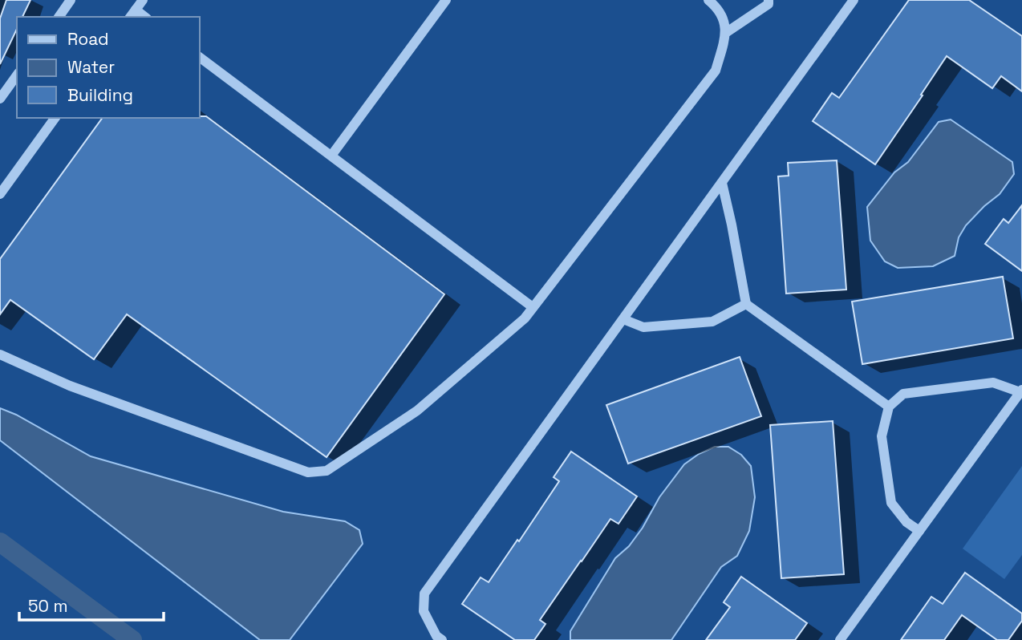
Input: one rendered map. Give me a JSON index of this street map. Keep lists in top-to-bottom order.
{
  "legend": ["Road", "Water", "Building"],
  "scale_bar": "50 m"
}
